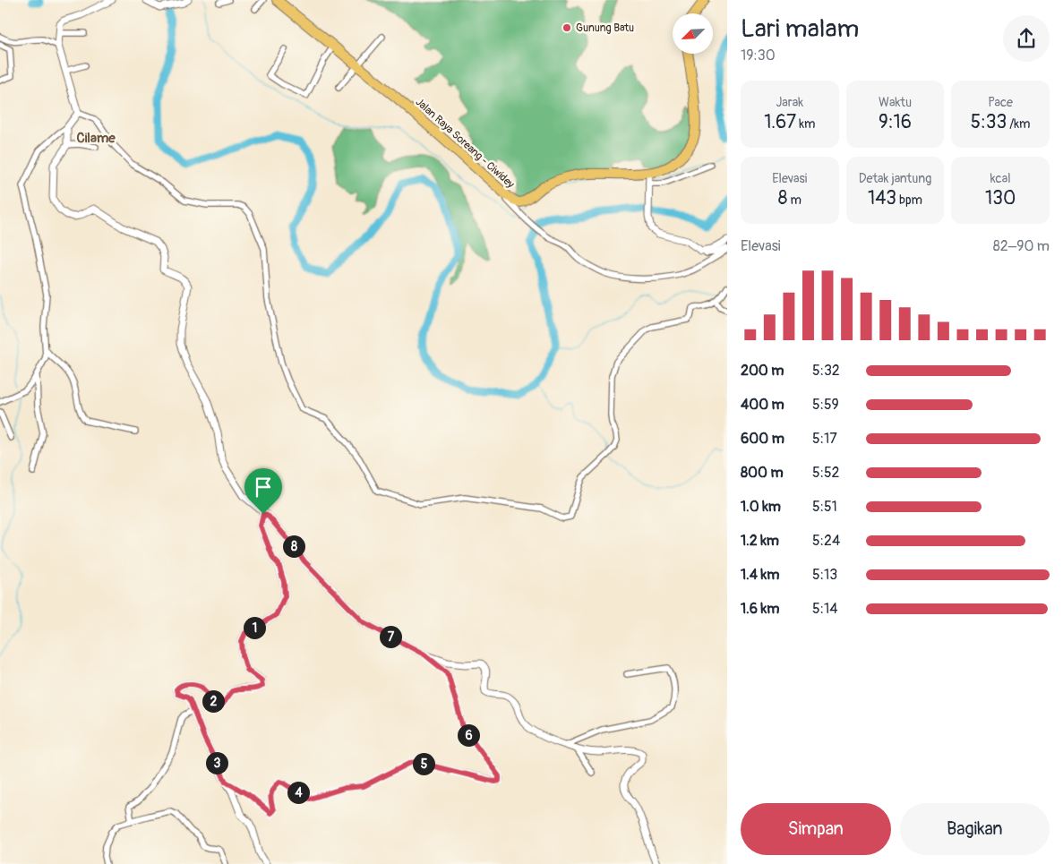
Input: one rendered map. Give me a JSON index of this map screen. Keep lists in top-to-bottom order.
{
  "streets": {
    "highway": ["Jalan Raya Soreang - Ciwidey"]
  },
  "districts": ["Cilame"],
  "places": ["Gunung Batu"],
  "north": "bottom left",
  "page": {
    "heading": ["Lari malam", "19:30"],
    "stats": [
      ["Jarak", "1.67 km"],
      ["Waktu", "9:16"],
      ["Pace", "5:33 /km"],
      ["Elevasi", "8 m"],
      ["Detak jantung", "143 bpm"],
      ["kcal", "130"]
    ],
    "chart": ["Elevasi", "82–90 m"],
    "list": [
      {
        "name": "200 m",
        "note": "5:32"
      },
      {
        "name": "400 m",
        "note": "5:59"
      },
      {
        "name": "600 m",
        "note": "5:17"
      },
      {
        "name": "800 m",
        "note": "5:52"
      },
      {
        "name": "1.0 km",
        "note": "5:51"
      },
      {
        "name": "1.2 km",
        "note": "5:24"
      },
      {
        "name": "1.4 km",
        "note": "5:13"
      },
      {
        "name": "1.6 km",
        "note": "5:14"
      }
    ],
    "pins": [
      "8",
      "1",
      "7",
      "2",
      "6",
      "3",
      "5",
      "4"
    ],
    "buttons": ["Simpan", "Bagikan"]
  }
}
